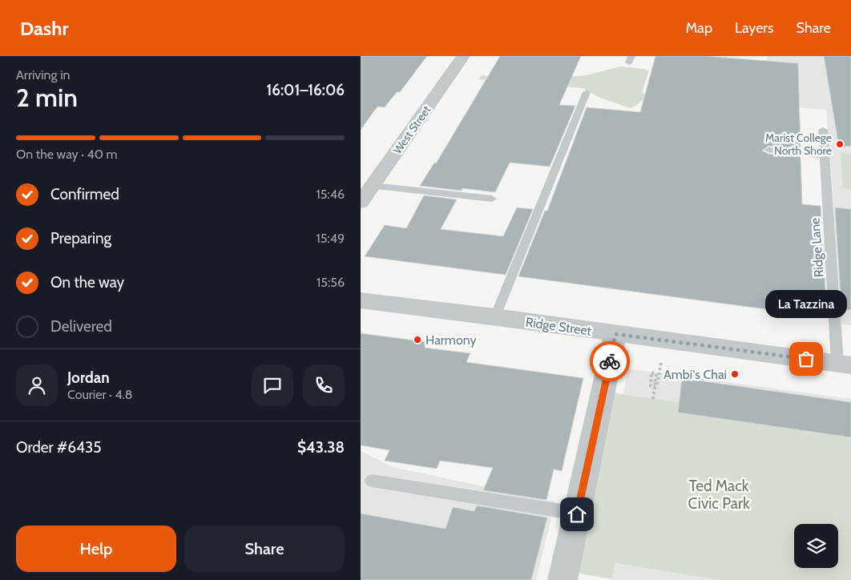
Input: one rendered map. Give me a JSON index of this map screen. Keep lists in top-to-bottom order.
{
  "streets": {
    "street": ["West Street", "Ridge Street"],
    "lane": ["Ridge Lane"]
  },
  "crossings": [
    ["Ridge Lane", "Ridge Street"]
  ],
  "parks": ["Ted Mack Civic Park"],
  "places": [
    "Marist College North Shore",
    "Harmony",
    "La Tazzina",
    "Ambi's Chai"
  ],
  "page": {
    "header": "Dashr",
    "nav": ["Map", "Layers", "Share"],
    "heading": ["2 min", "Arriving in", "16:01–16:06"],
    "panel": [
      "Jordan",
      "Courier · 4.8",
      "Order #6435",
      "$43.38"
    ],
    "bar": "On the way · 40 m",
    "list": [
      ["Confirmed", "15:46"],
      ["Preparing", "15:49"],
      ["On the way", "15:56"],
      "Delivered"
    ],
    "bubble": "La Tazzina",
    "buttons": ["Help", "Share"]
  }
}
